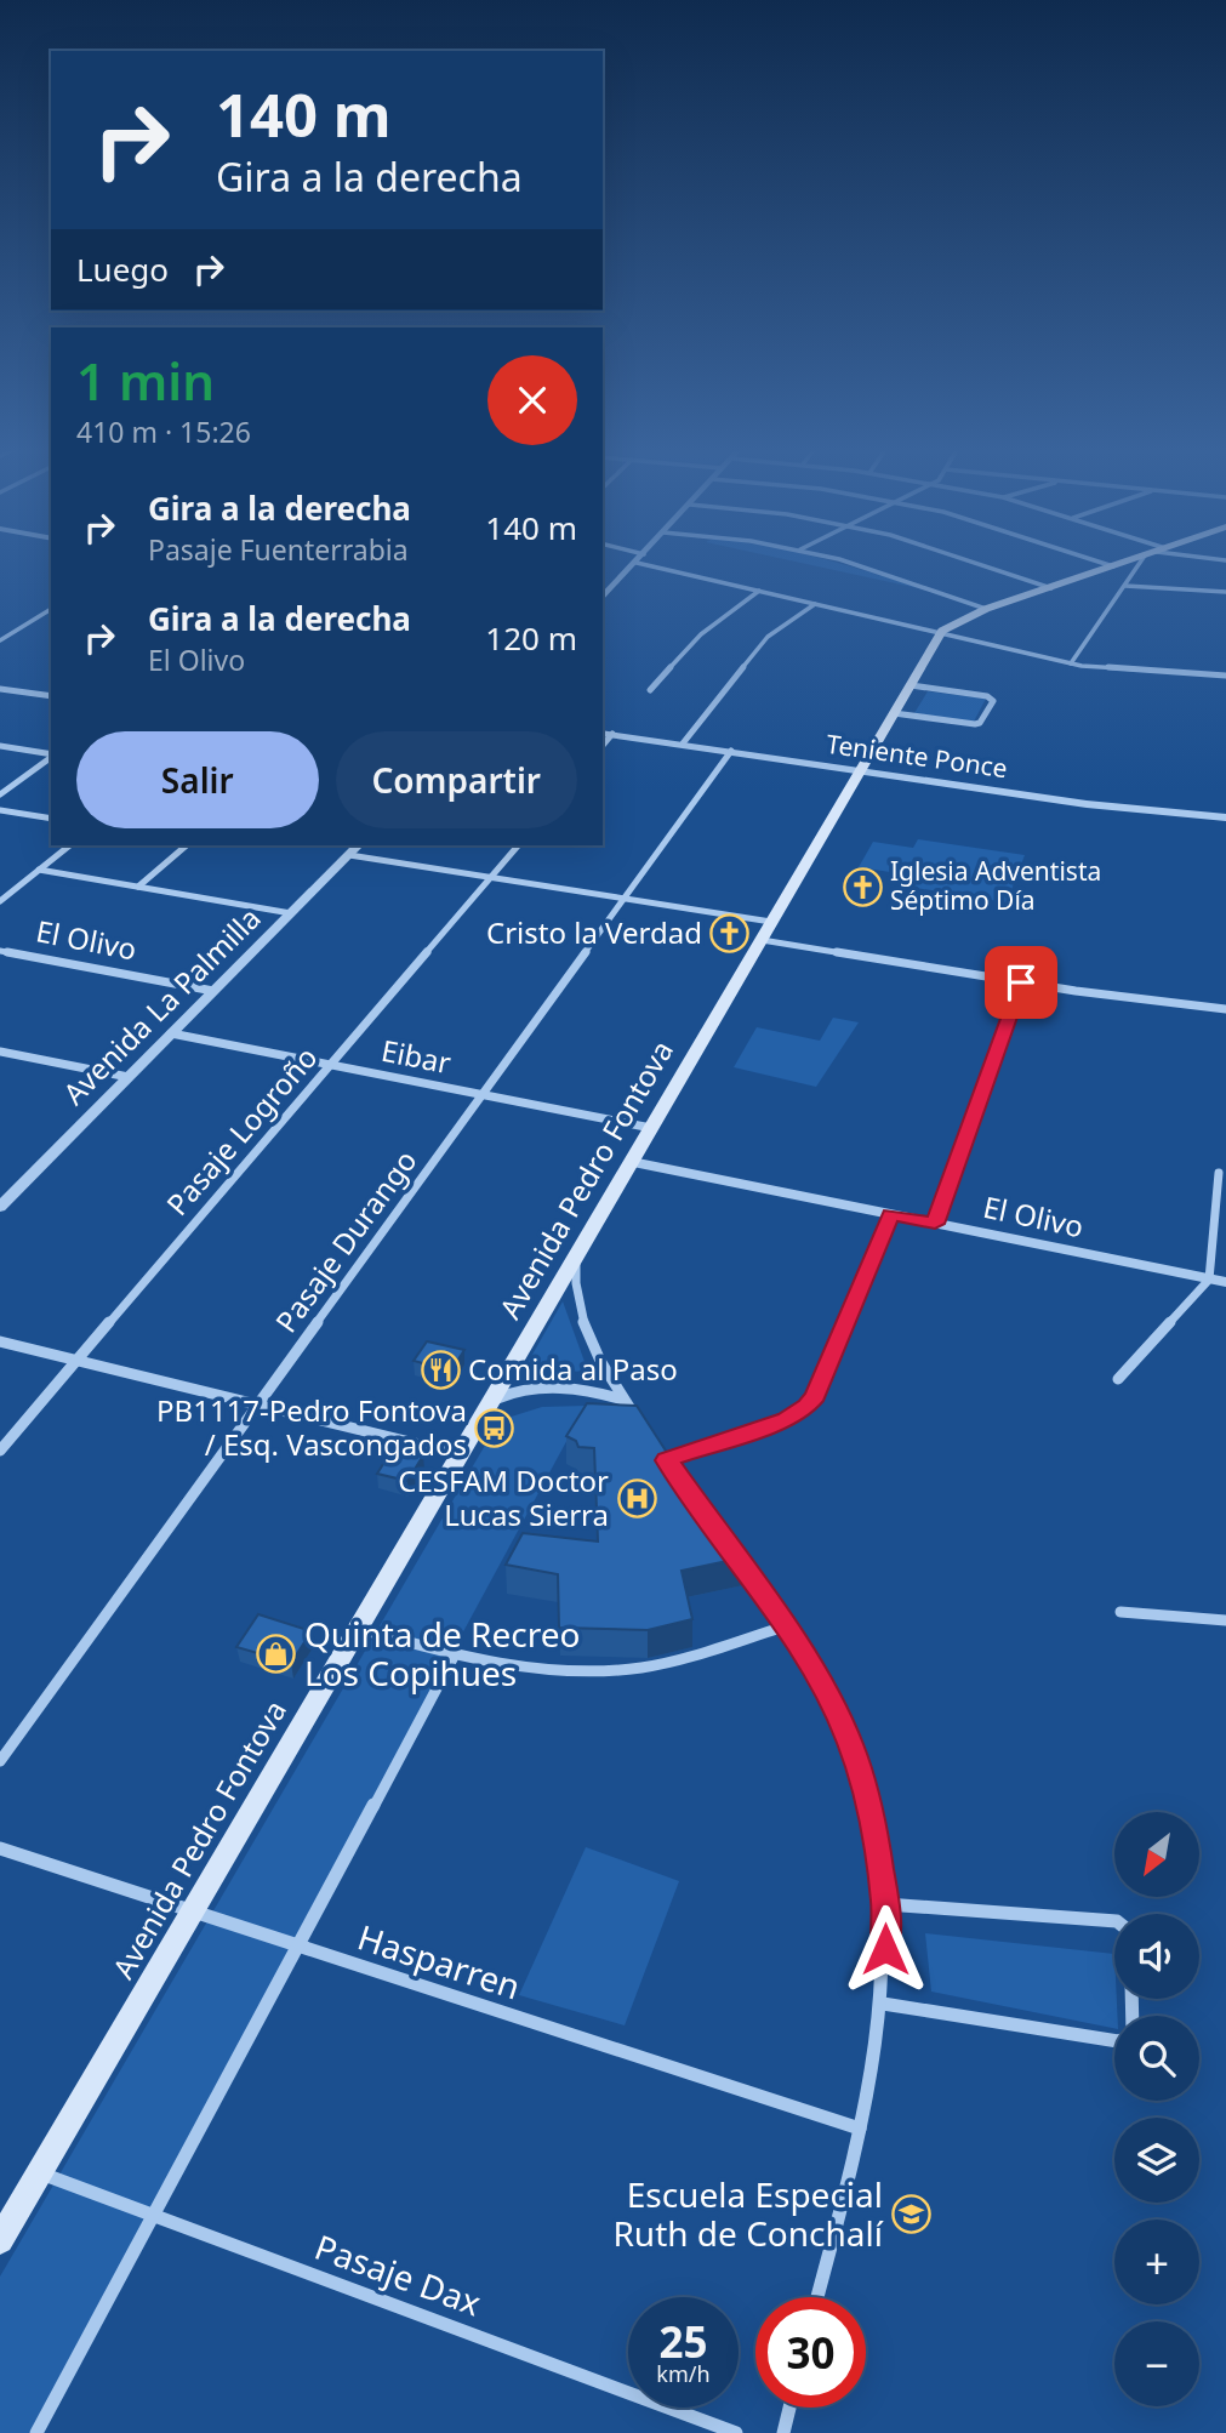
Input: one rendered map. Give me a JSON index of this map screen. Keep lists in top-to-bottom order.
{
  "streets": {
    "main road": ["Avenida Pedro Fontova"],
    "street": [
      "Teniente Ponce",
      "El Olivo",
      "Avenida La Palmilla",
      "Eibar",
      "Pasaje Logroño",
      "Pasaje Durango",
      "Hasparren",
      "Pasaje Dax"
    ]
  },
  "crossings": [
    ["Teniente Ponce", "Avenida Pedro Fontova"],
    ["Teniente Ponce", "Pasaje Durango"],
    ["El Olivo", "Avenida La Palmilla"],
    ["El Olivo", "Avenida Pedro Fontova"],
    ["Avenida La Palmilla", "Eibar"],
    ["Eibar", "Pasaje Logroño"],
    ["Eibar", "Avenida Pedro Fontova"],
    ["Eibar", "Pasaje Durango"],
    ["Avenida Pedro Fontova", "Hasparren"],
    ["Avenida Pedro Fontova", "Pasaje Dax"]
  ],
  "places": {
    "church": ["Iglesia Adventista Séptimo Día", "Cristo la Verdad"],
    "restaurant": ["Comida al Paso"],
    "bus stop": ["PB1117-Pedro Fontova / Esq. Vascongados"],
    "hospital": ["CESFAM Doctor Lucas Sierra"],
    "shop": ["Quinta de Recreo Los Copihues"],
    "school or university": ["Escuela Especial Ruth de Conchalí"]
  },
  "north": "bottom left",
  "page": {
    "turn": ["140 m", "Gira a la derecha"],
    "then": "Luego",
    "heading": ["1 min", "410 m · 15:26"],
    "list": [
      {
        "name": "Gira a la derecha",
        "note": "Pasaje Fuenterrabia",
        "value": "140 m"
      },
      {
        "name": "Gira a la derecha",
        "note": "El Olivo",
        "value": "120 m"
      }
    ],
    "buttons": ["Salir", "Compartir"],
    "map_buttons": ["+", "−"],
    "speed": "25 km/h",
    "limit": "30"
  }
}
